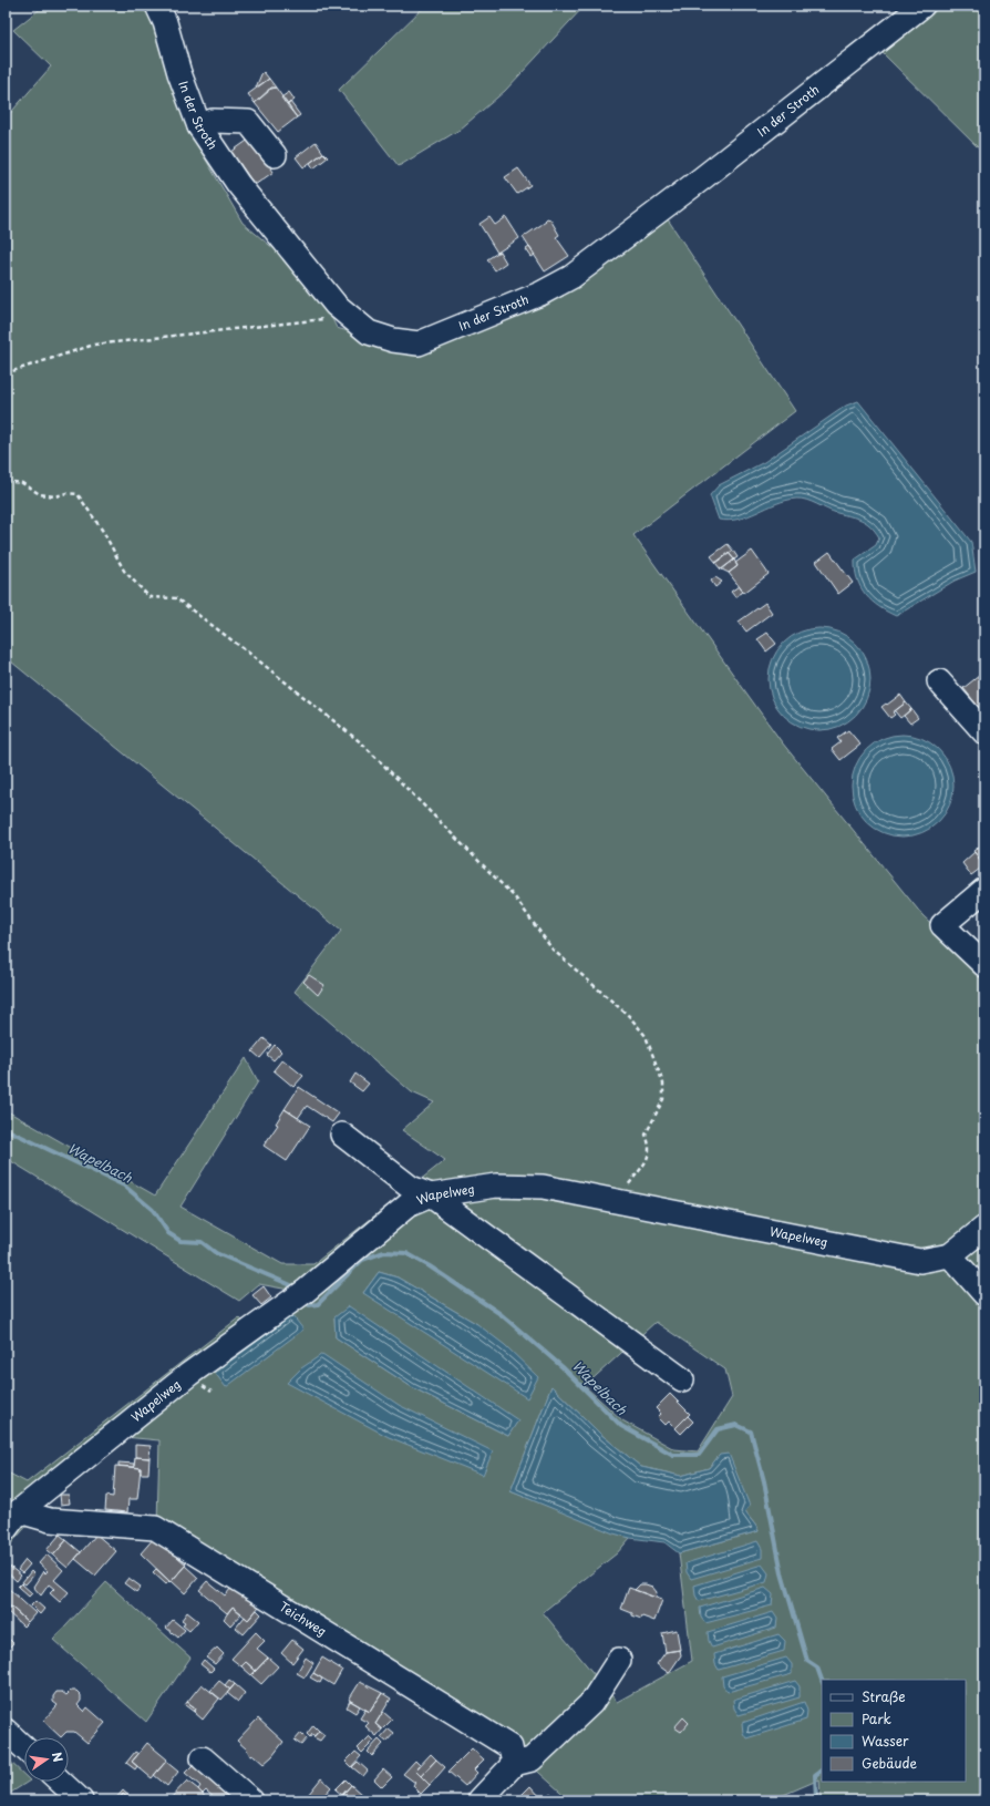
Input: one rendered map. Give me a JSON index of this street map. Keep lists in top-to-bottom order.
{
  "streets": {
    "street": ["In der Stroth", "Wapelweg", "Teichweg"]
  },
  "crossings": [
    ["Wapelweg", "Teichweg"]
  ],
  "water": ["Wapelbach"],
  "legend": [
    "Straße",
    "Park",
    "Wasser",
    "Gebäude"
  ],
  "north": "right"
}
